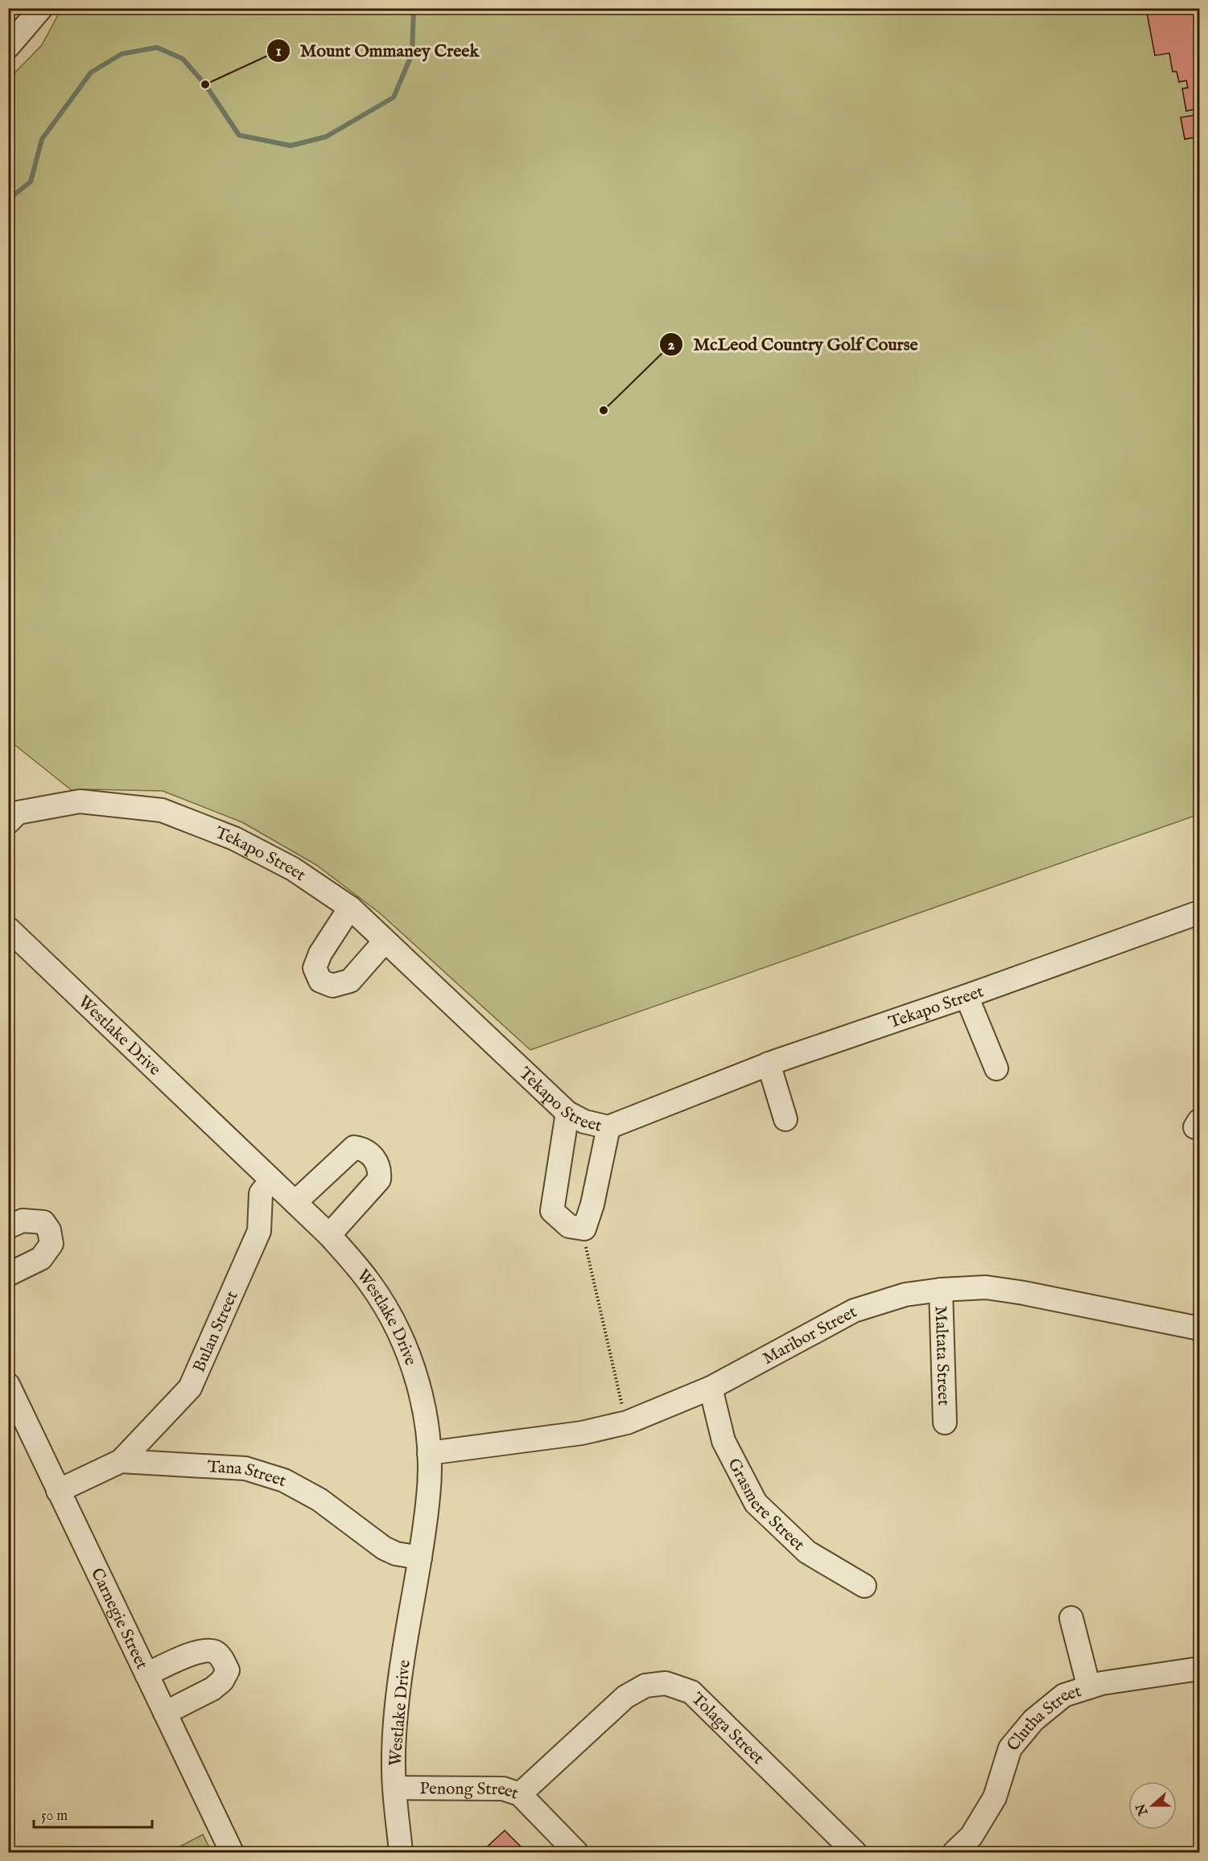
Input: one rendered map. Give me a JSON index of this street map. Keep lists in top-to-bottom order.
{
  "streets": {
    "street": [
      "Tekapo Street",
      "Westlake Drive",
      "Bulan Street",
      "Maribor Street",
      "Maltata Street",
      "Tana Street",
      "Grasmere Street",
      "Carnegie Street",
      "Clutha Street",
      "Tolaga Street",
      "Penong Street"
    ]
  },
  "crossings": [
    ["Westlake Drive", "Bulan Street"],
    ["Westlake Drive", "Maribor Street"],
    ["Westlake Drive", "Tana Street"],
    ["Westlake Drive", "Penong Street"],
    ["Bulan Street", "Tana Street"],
    ["Maribor Street", "Maltata Street"],
    ["Maribor Street", "Grasmere Street"],
    ["Tana Street", "Carnegie Street"],
    ["Tolaga Street", "Penong Street"]
  ],
  "places": ["Mount Ommaney Creek", "McLeod Country Golf Course"],
  "scale_bar": "50 m",
  "north": "left"
}
